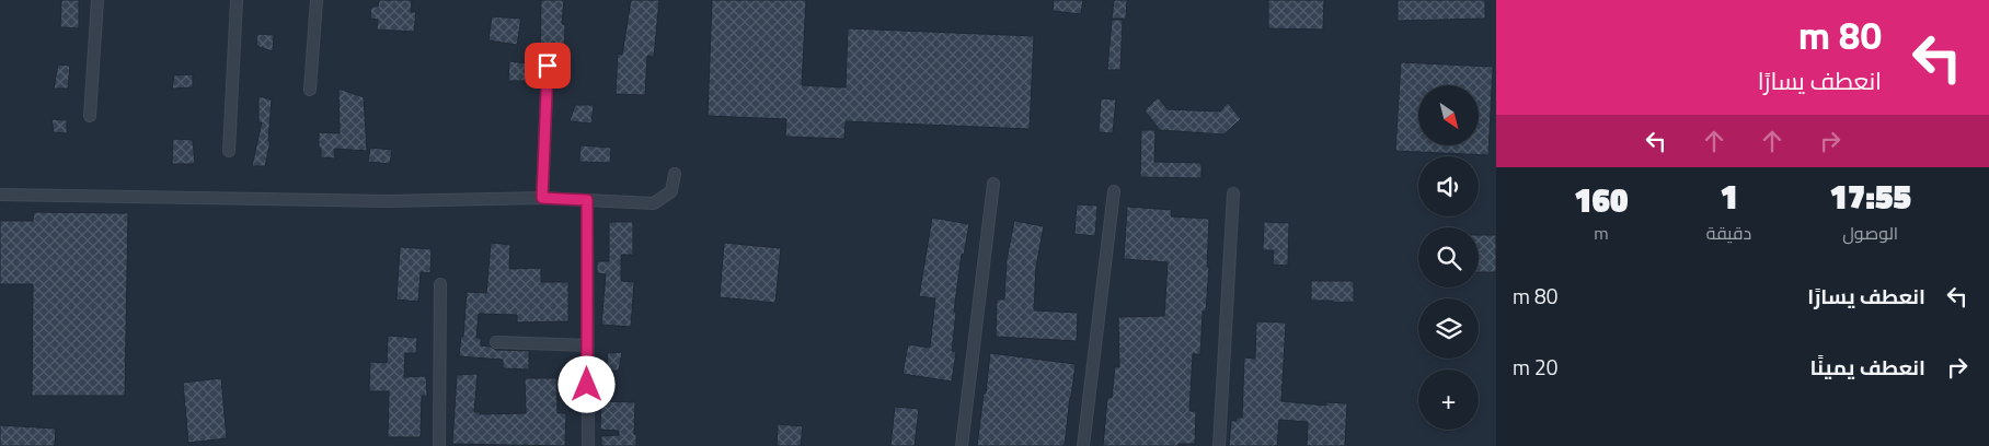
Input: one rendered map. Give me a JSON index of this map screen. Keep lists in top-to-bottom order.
{
  "north": "bottom right",
  "page": {
    "turn": ["80 m", "انعطف يسارًا"],
    "map_buttons": "+",
    "eta": [
      "17:55",
      "الوصول",
      "1",
      "دقيقة",
      "160",
      "m"
    ],
    "list": [
      {
        "name": "انعطف يسارًا",
        "value": "80 m"
      },
      {
        "name": "انعطف يمينًا",
        "value": "20 m"
      }
    ]
  }
}
